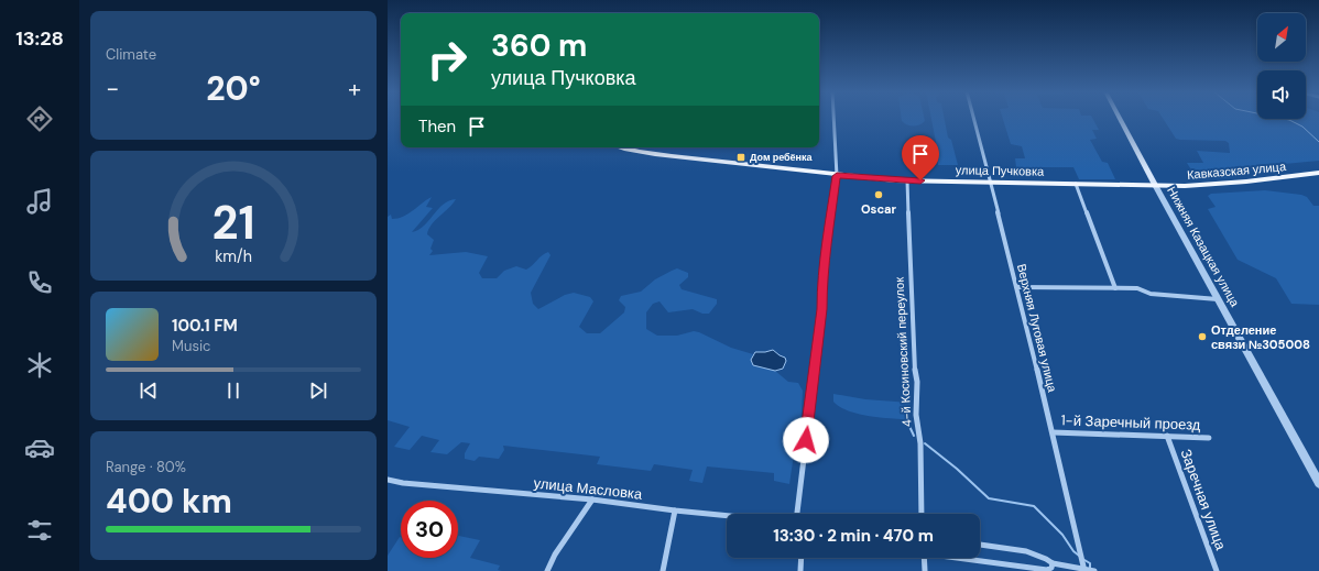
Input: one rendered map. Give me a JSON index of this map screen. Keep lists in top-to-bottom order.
{
  "streets": {
    "main road": ["улица Пучковка", "Кавказская улица", "Нижняя Казацкая улица"],
    "street": [
      "Верхняя Луговая улица",
      "4-й Косиновский переулок",
      "1-й Заречный проезд",
      "улица Масловка",
      "Заречная улица"
    ]
  },
  "crossings": [
    ["улица Пучковка", "Кавказская улица"],
    ["улица Пучковка", "Нижняя Казацкая улица"],
    ["улица Пучковка", "Верхняя Луговая улица"],
    ["улица Пучковка", "4-й Косиновский переулок"],
    ["Кавказская улица", "Нижняя Казацкая улица"],
    ["Верхняя Луговая улица", "1-й Заречный проезд"],
    ["1-й Заречный проезд", "Заречная улица"]
  ],
  "places": {
    "transit": ["Дом ребёнка"],
    "other": ["Oscar", "Отделение связи №305008"]
  },
  "north": "top right",
  "page": {
    "tabs": "13:28",
    "tile": [
      "Climate",
      ["Range · 80%", "400 km"]
    ],
    "turn": ["360 m", "улица Пучковка"],
    "heat": ["−", "20°", "+"],
    "then": "Then",
    "song": ["100.1 FM", "Music"],
    "limit": "30",
    "trip": "13:30 · 2 min · 470 m",
    "gauge": ["21", "km/h"]
  }
}
